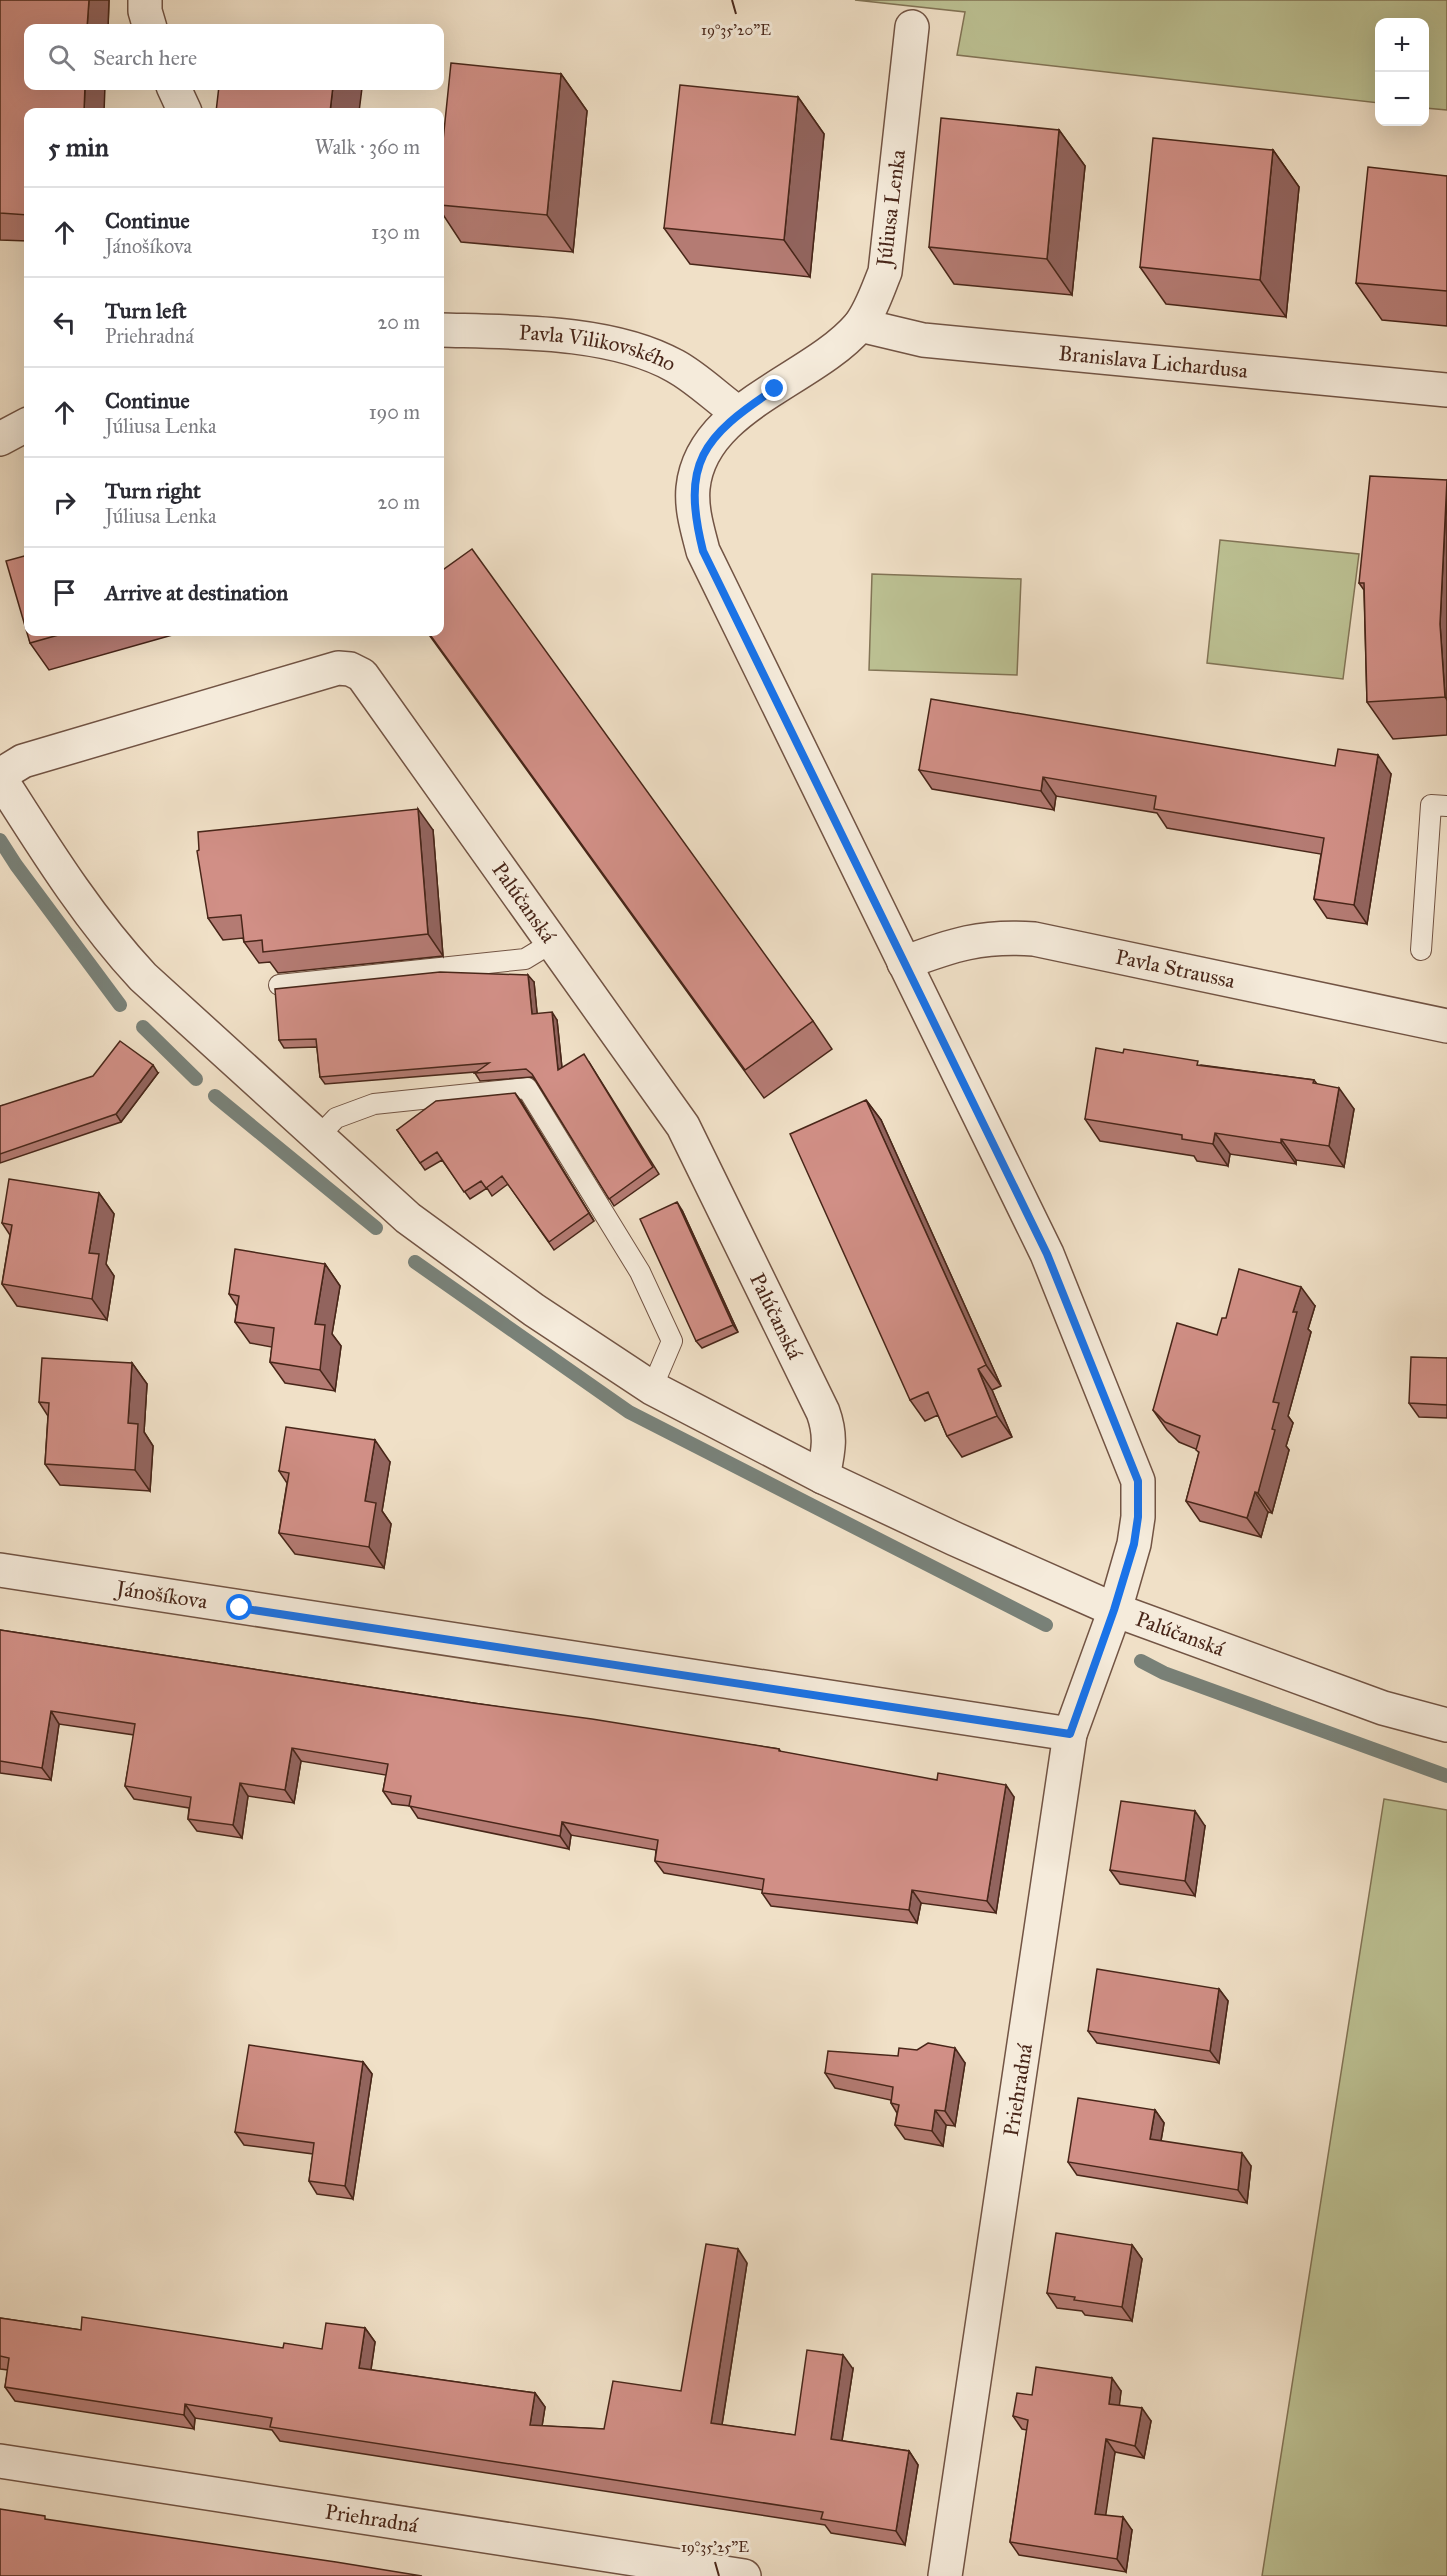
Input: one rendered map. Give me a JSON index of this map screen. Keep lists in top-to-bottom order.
{
  "streets": {
    "street": [
      "Júliusa Lenka",
      "Pavla Vilikovského",
      "Branislava Lichardusa",
      "Palúčanská",
      "Pavla Straussa",
      "Jánošíkova",
      "Priehradná"
    ]
  },
  "crossings": [
    ["Júliusa Lenka", "Pavla Vilikovského"],
    ["Júliusa Lenka", "Branislava Lichardusa"],
    ["Júliusa Lenka", "Palúčanská"],
    ["Júliusa Lenka", "Pavla Straussa"],
    ["Júliusa Lenka", "Priehradná"],
    ["Palúčanská", "Priehradná"],
    ["Jánošíkova", "Priehradná"]
  ],
  "page": {
    "map_buttons": ["+", "−"],
    "search": "Search here",
    "heading": ["5 min", "Walk · 360 m"],
    "list": [
      ["Continue", "Jánošíkova", "130 m"],
      ["Turn left", "Priehradná", "20 m"],
      ["Continue", "Júliusa Lenka", "190 m"],
      ["Turn right", "Júliusa Lenka", "20 m"],
      "Arrive at destination"
    ]
  },
  "coordinates": ["19°35'20\"E", "19°35'25\"E"]
}
